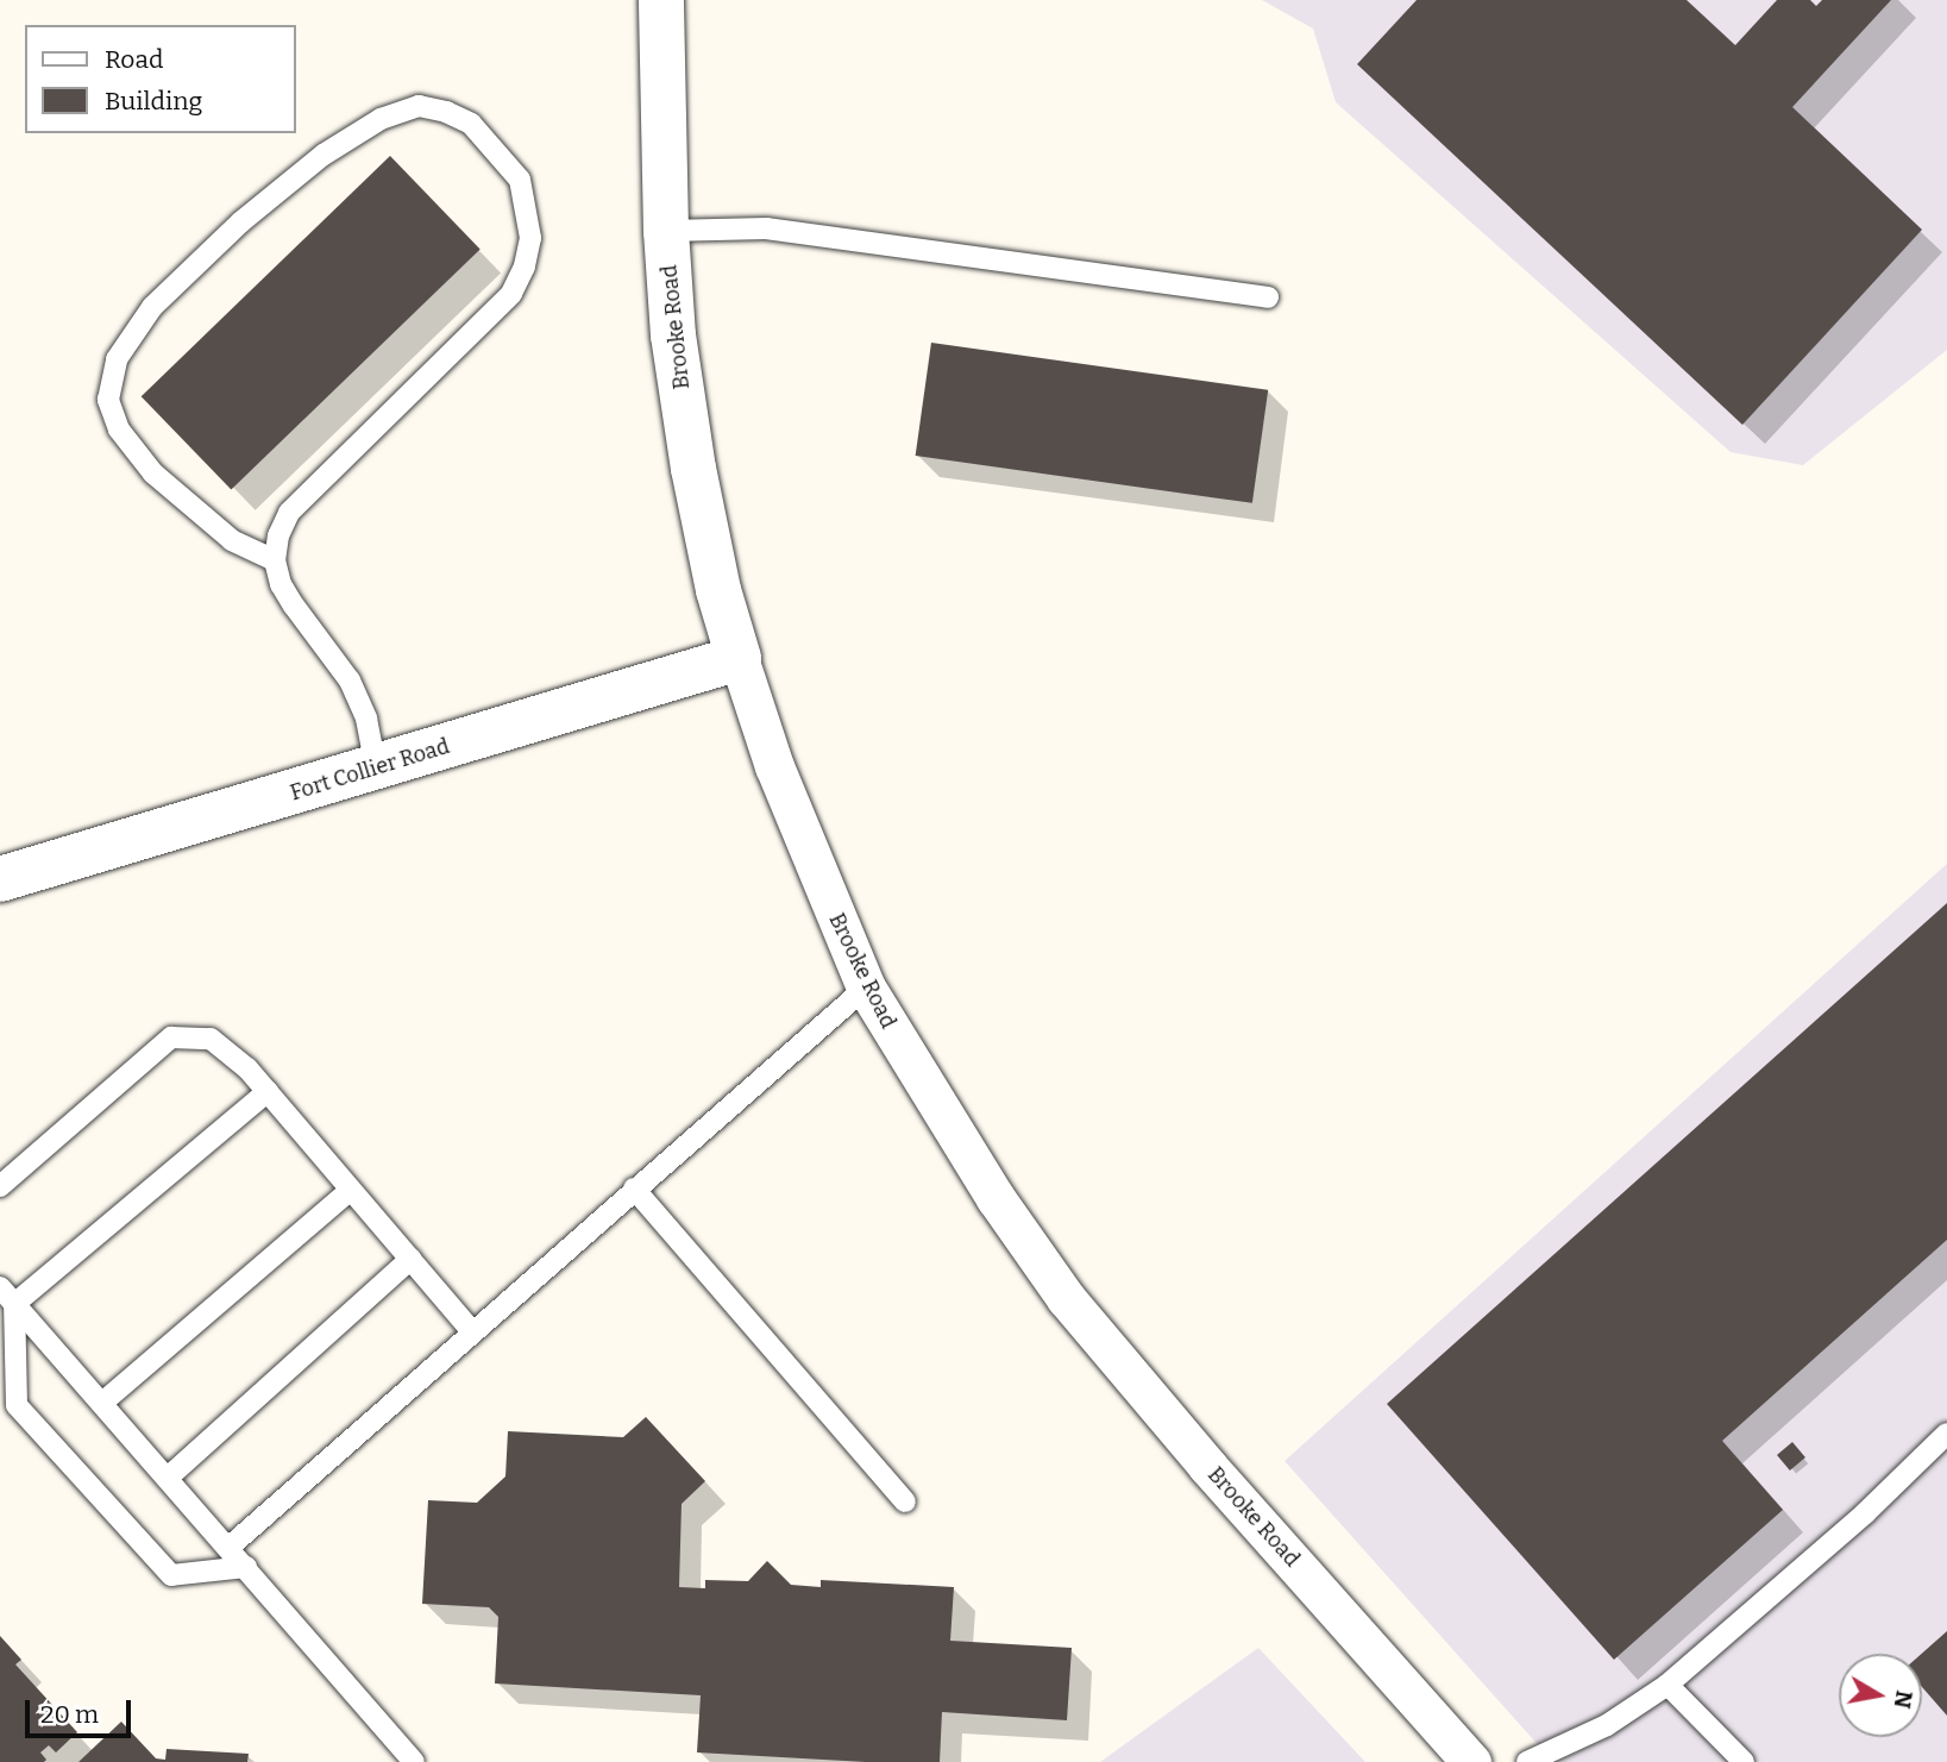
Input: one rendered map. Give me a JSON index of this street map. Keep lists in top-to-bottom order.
{
  "streets": {
    "street": ["Brooke Road", "Fort Collier Road"]
  },
  "crossings": [
    ["Brooke Road", "Fort Collier Road"]
  ],
  "legend": ["Road", "Building"],
  "scale_bar": "20 m",
  "north": "right"
}
